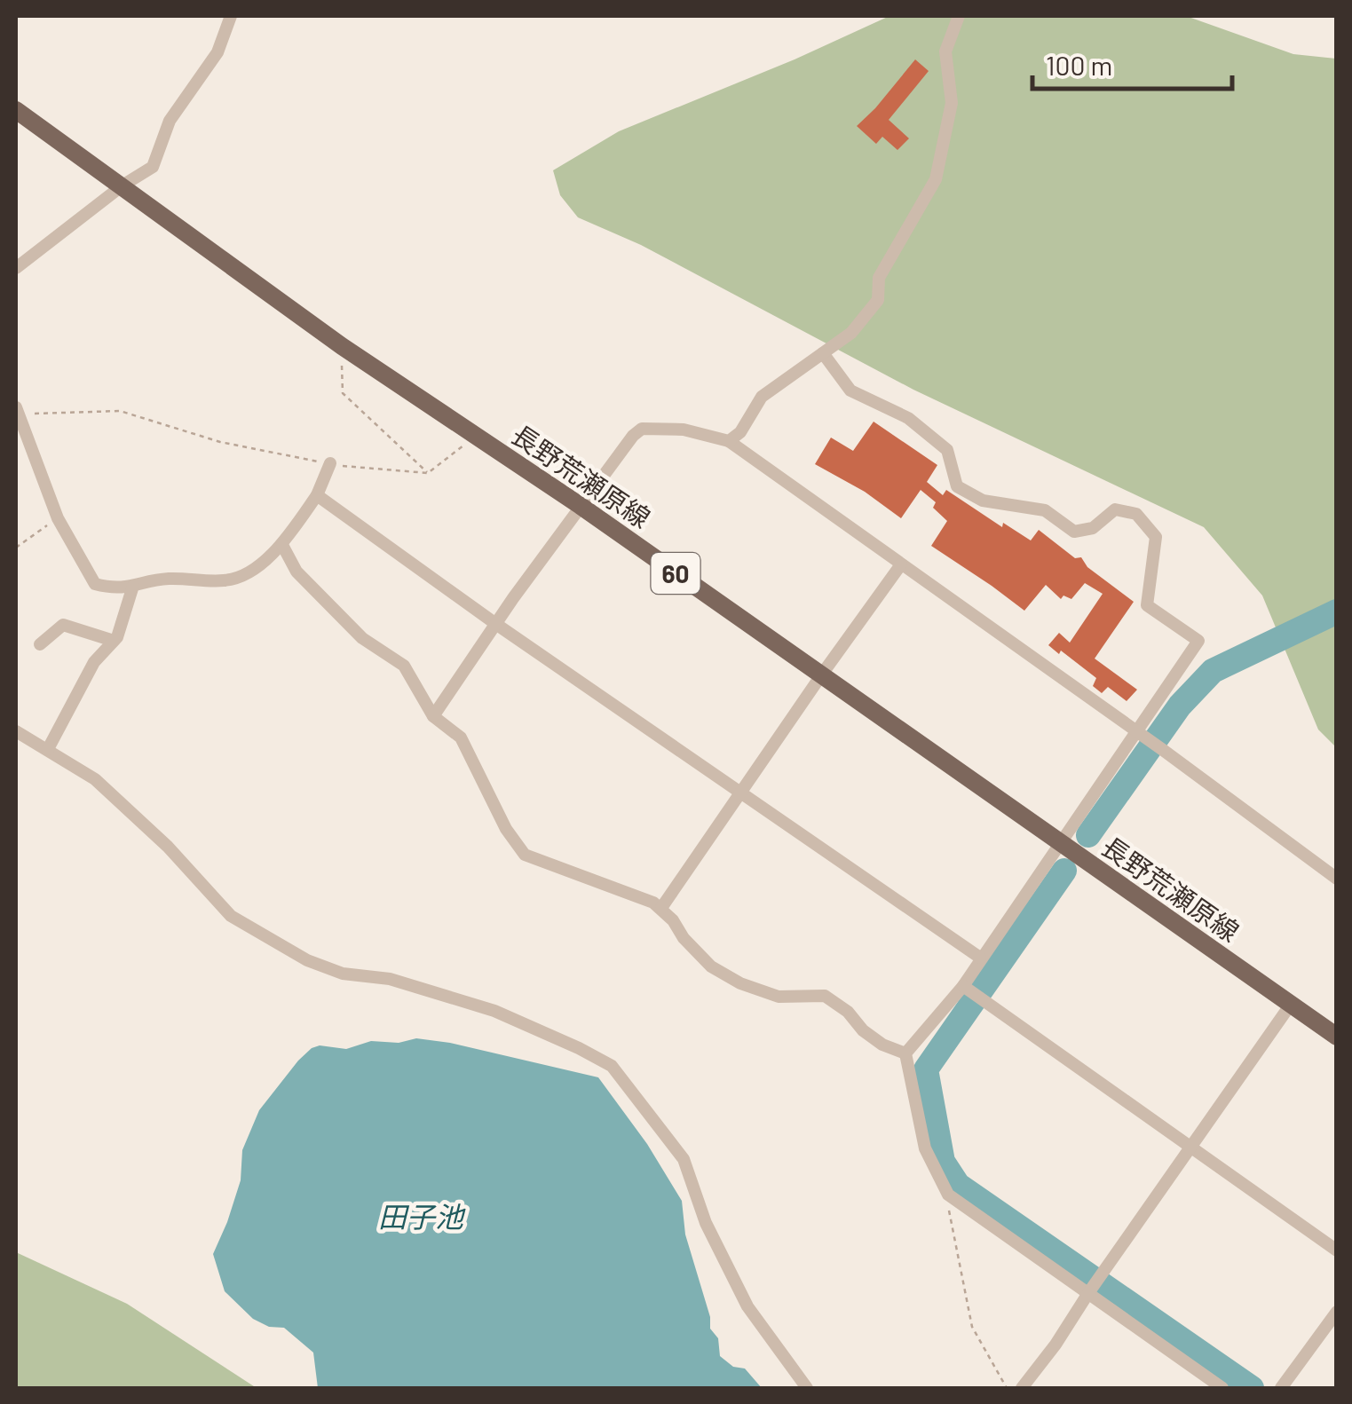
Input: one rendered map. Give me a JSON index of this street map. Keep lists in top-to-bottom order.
{
  "streets": {
    "main road": ["長野荒瀬原線", "60"]
  },
  "water": ["田子池"],
  "scale_bar": "100 m"
}
